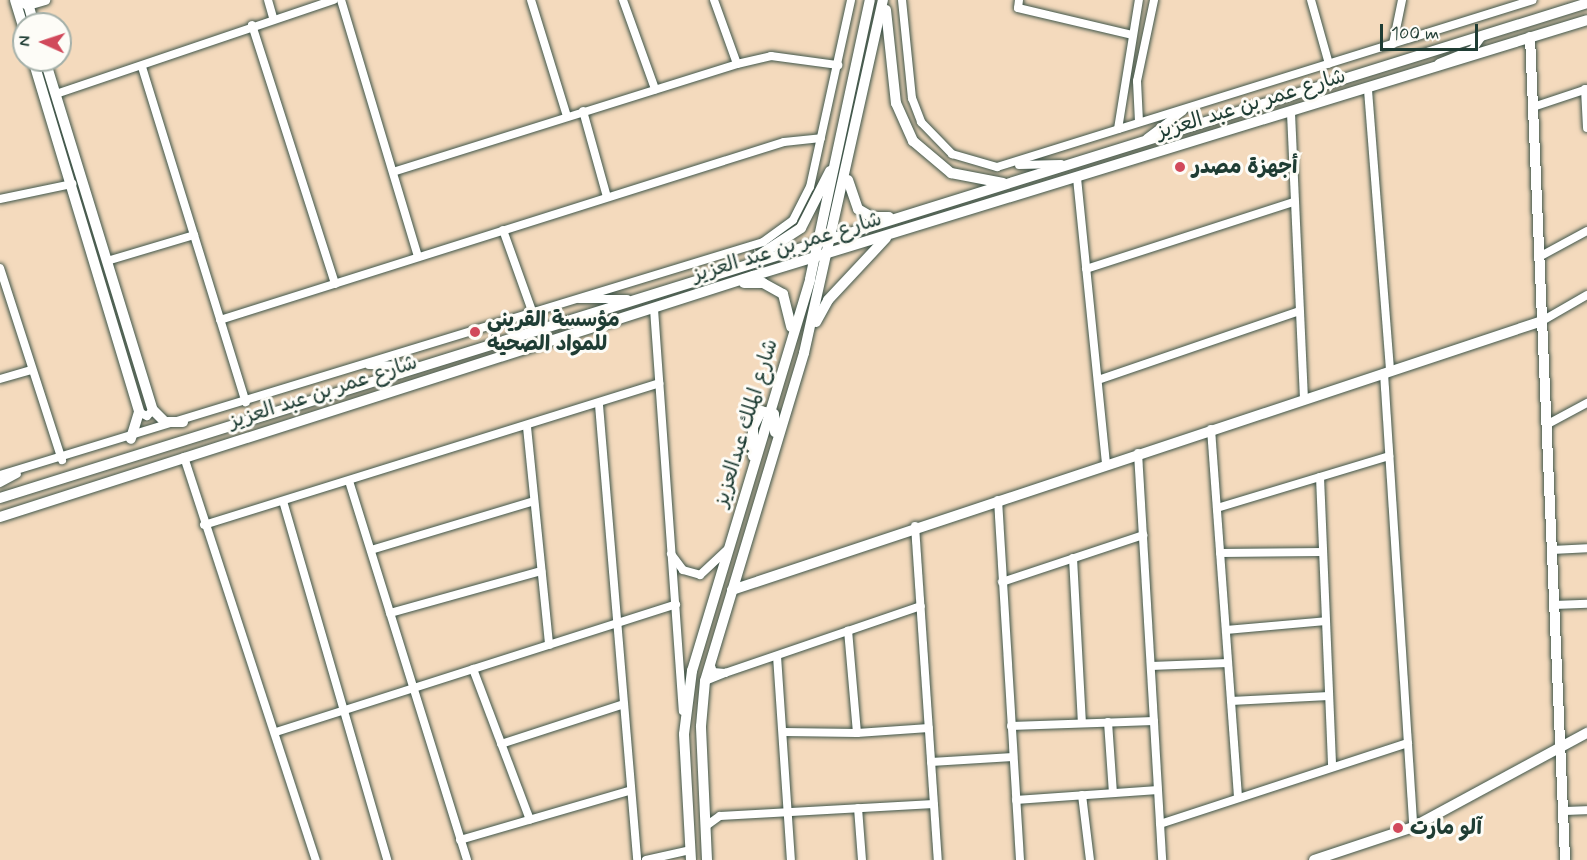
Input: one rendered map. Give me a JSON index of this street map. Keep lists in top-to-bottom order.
{
  "streets": {
    "street": ["شارع عمر بن عبد العزيز", "شارع الملك عبدالعزيز"]
  },
  "crossings": [
    ["شارع عمر بن عبد العزيز", "شارع الملك عبدالعزيز"]
  ],
  "places": ["أجهزة مصدر", "مؤسسة القريني للمواد الصحيه", "آلو مارت"],
  "scale_bar": "100 m",
  "north": "left"
}
